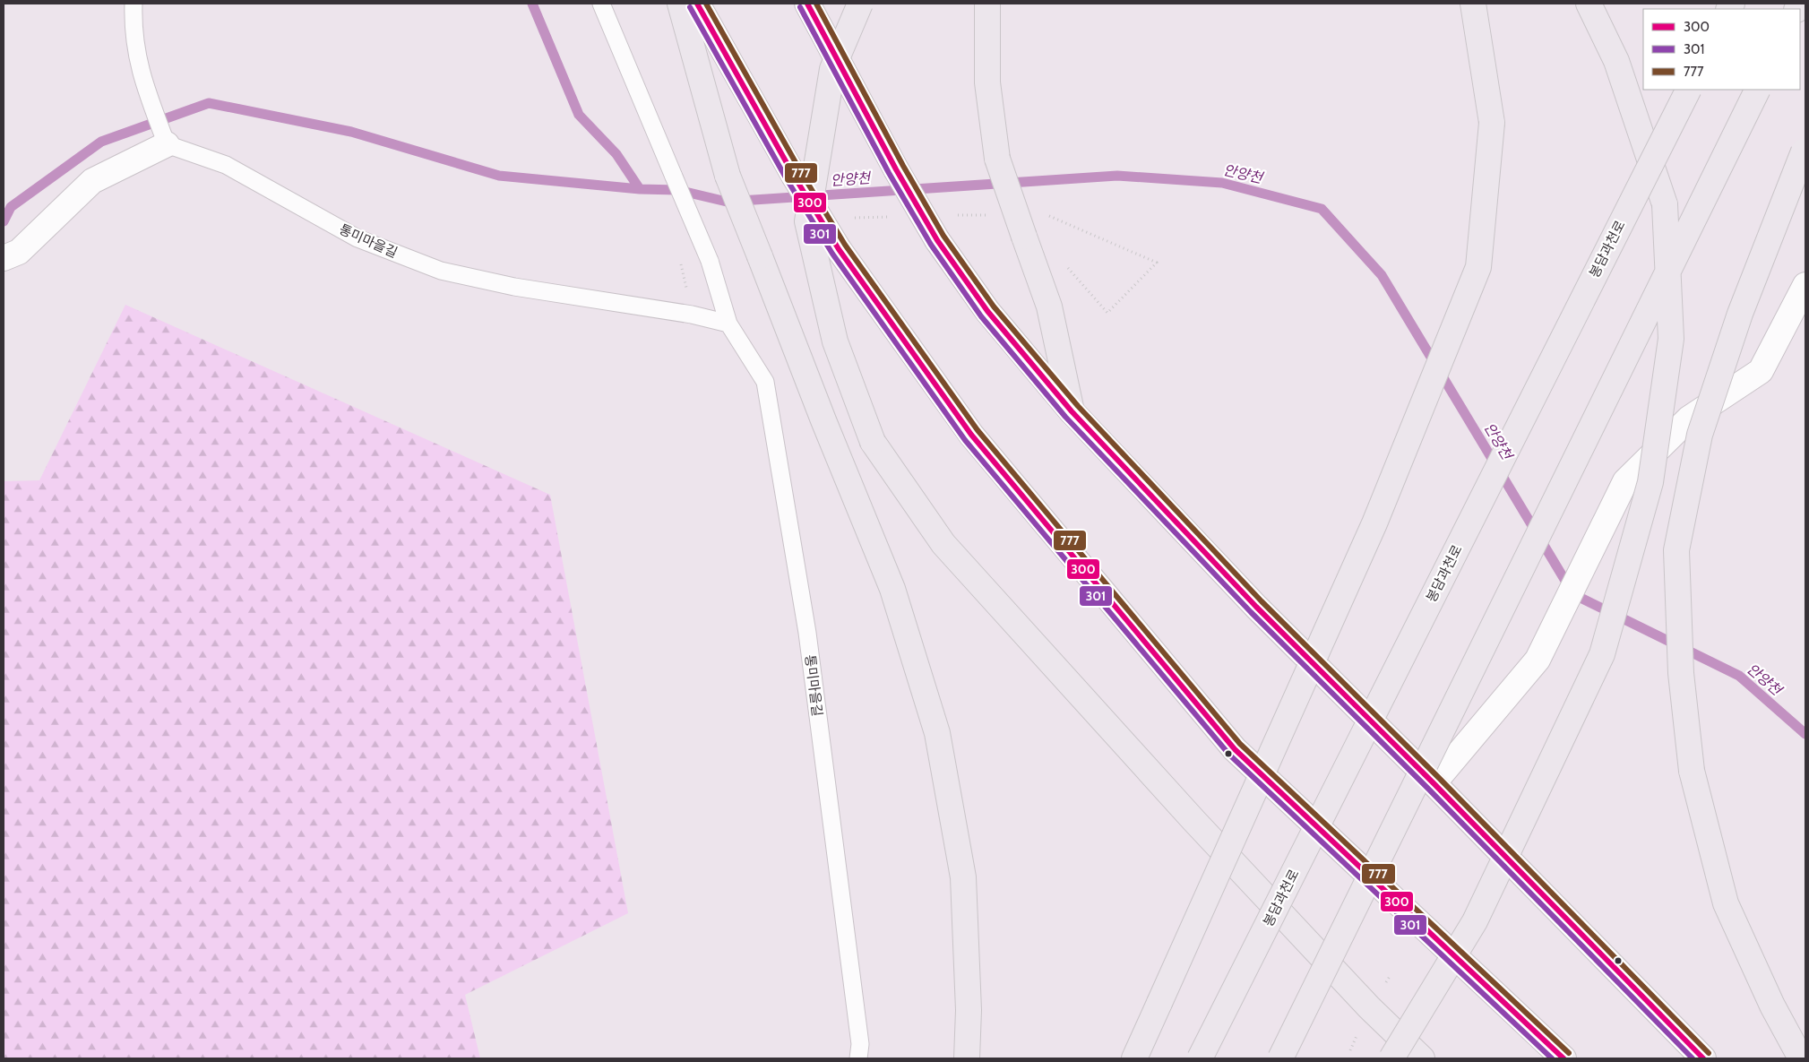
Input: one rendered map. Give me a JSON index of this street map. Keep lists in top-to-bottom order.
{
  "streets": {
    "highway": ["봉담과천로"],
    "lane": ["통미마을길"]
  },
  "water": ["안양천"],
  "lines": ["transit line 300", "transit line 777", "transit line 301"],
  "legend": ["300", "301", "777"]
}
